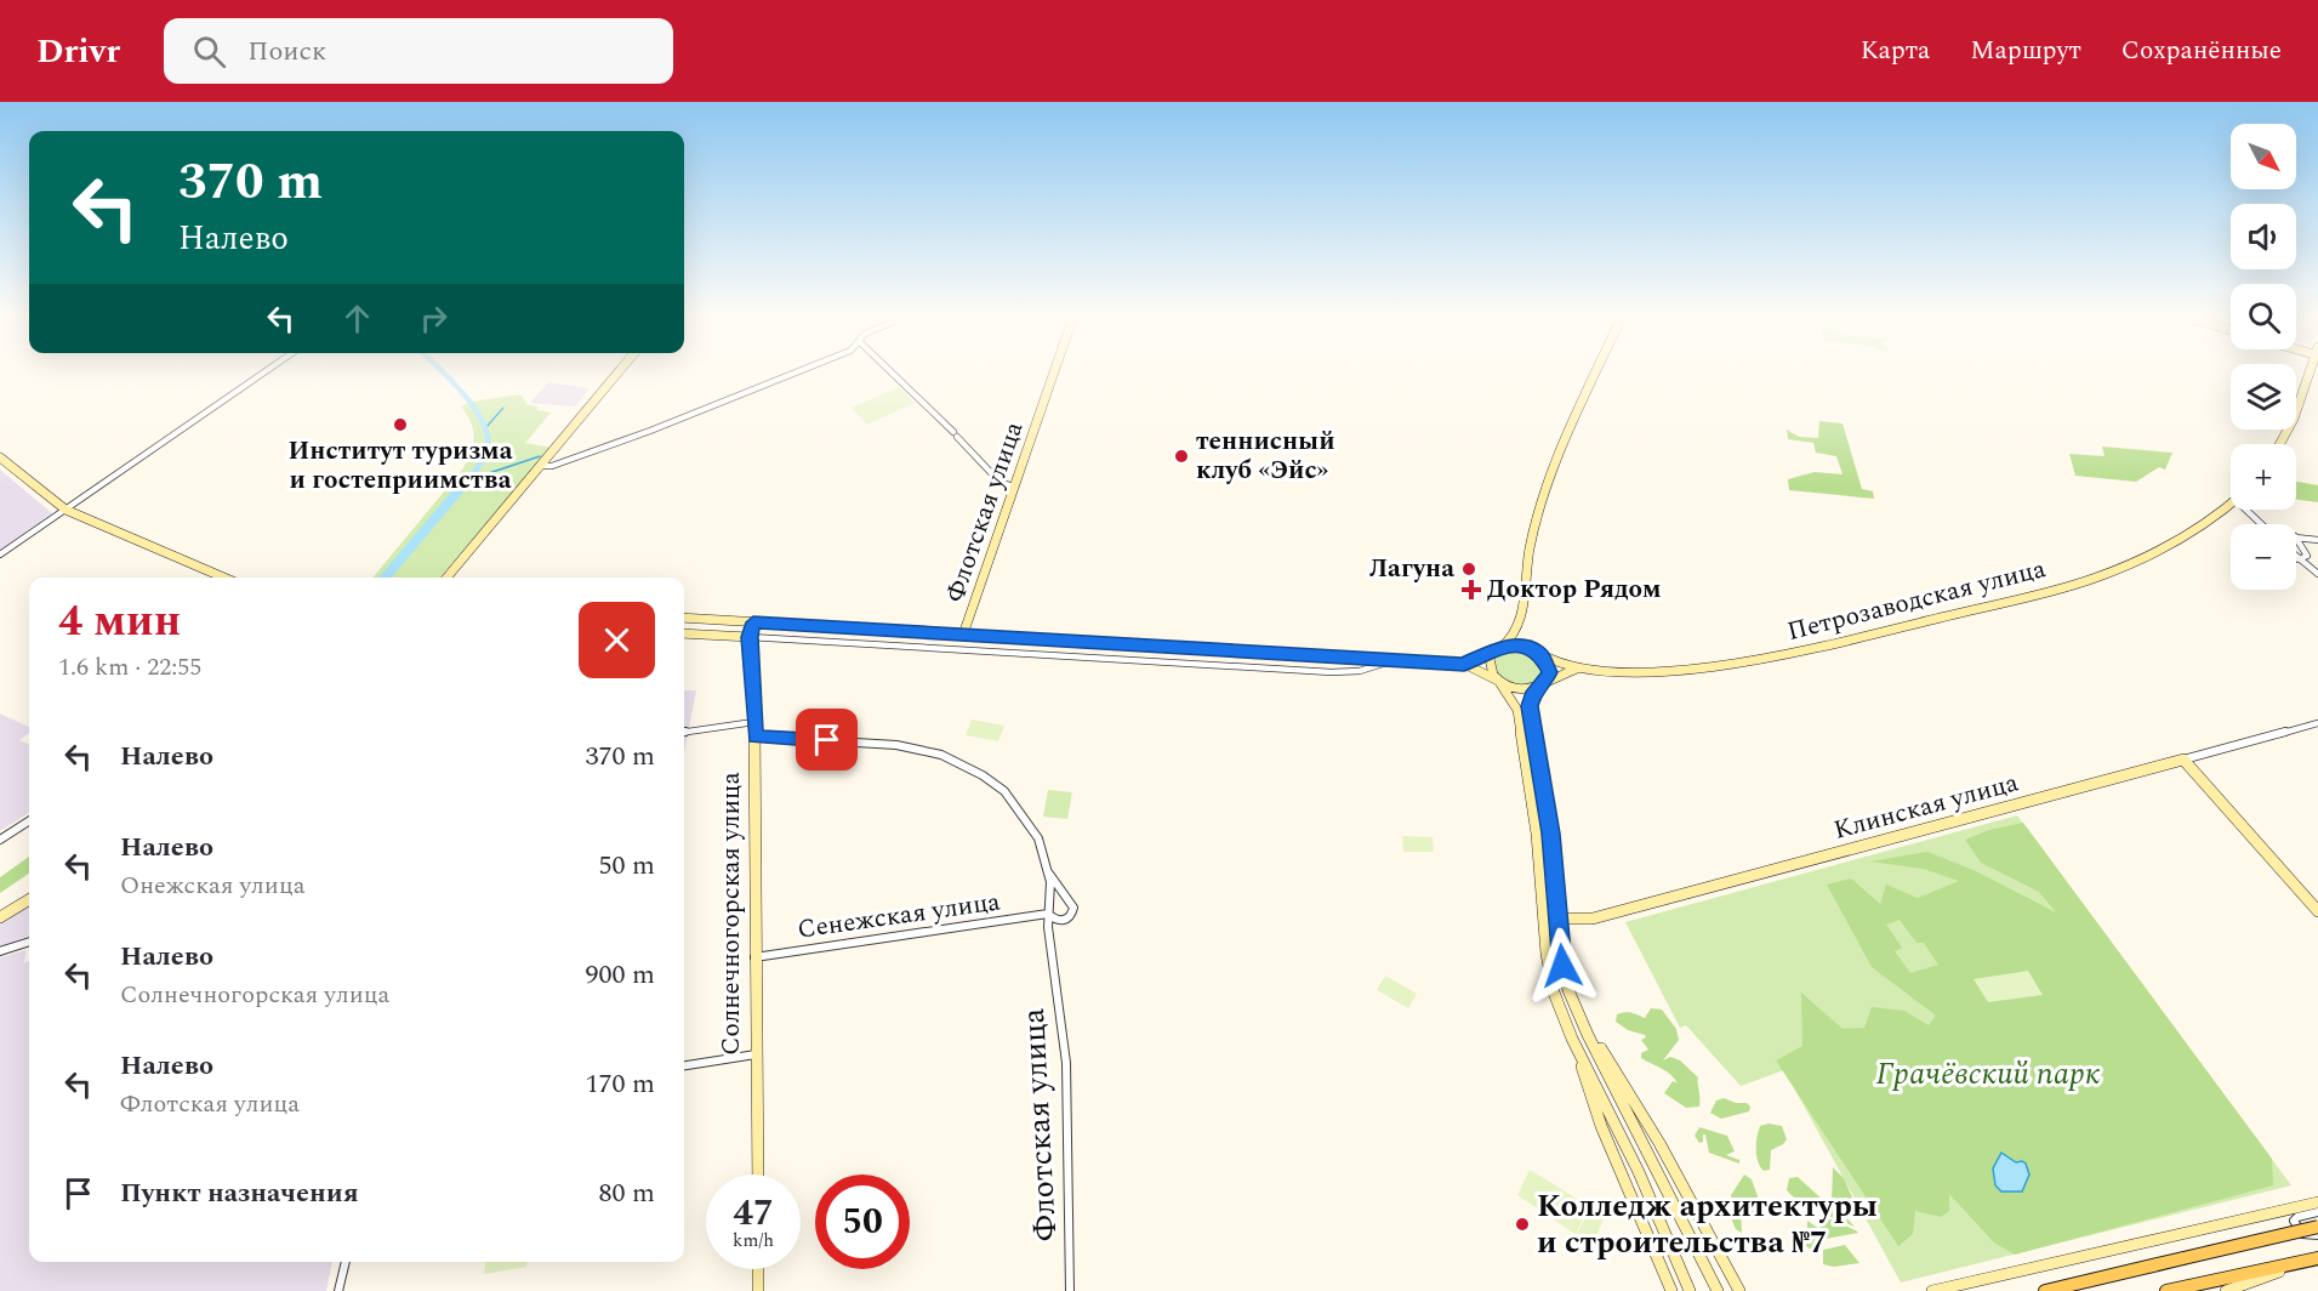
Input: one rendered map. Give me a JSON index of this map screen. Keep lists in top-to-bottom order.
{
  "streets": {
    "main road": [
      "Флотская улица",
      "Петрозаводская улица",
      "Клинская улица",
      "Солнечногорская улица"
    ],
    "street": ["Сенежская улица"]
  },
  "crossings": [
    ["Флотская улица", "Солнечногорская улица"],
    ["Флотская улица", "Сенежская улица"],
    ["Солнечногорская улица", "Сенежская улица"]
  ],
  "parks": ["Грачёвский парк"],
  "places": {
    "other": [
      "Институт туризма и гостеприимства",
      "теннисный клуб «Эйс»",
      "Лагуна",
      "Колледж архитектуры и строительства №7"
    ],
    "health": ["Доктор Рядом"]
  },
  "north": "bottom right",
  "page": {
    "header": "Drivr",
    "search": "Поиск",
    "nav": ["Карта", "Маршрут", "Сохранённые"],
    "map_buttons": ["+", "−"],
    "turn": ["370 m", "Налево"],
    "heading": ["4 мин", "1.6 km · 22:55"],
    "list": [
      {
        "name": "Налево",
        "value": "370 m"
      },
      {
        "name": "Налево",
        "note": "Онежская улица",
        "value": "50 m"
      },
      {
        "name": "Налево",
        "note": "Солнечногорская улица",
        "value": "900 m"
      },
      {
        "name": "Налево",
        "note": "Флотская улица",
        "value": "170 m"
      },
      {
        "name": "Пункт назначения",
        "value": "80 m"
      }
    ],
    "speed": "47 km/h",
    "limit": "50"
  }
}
